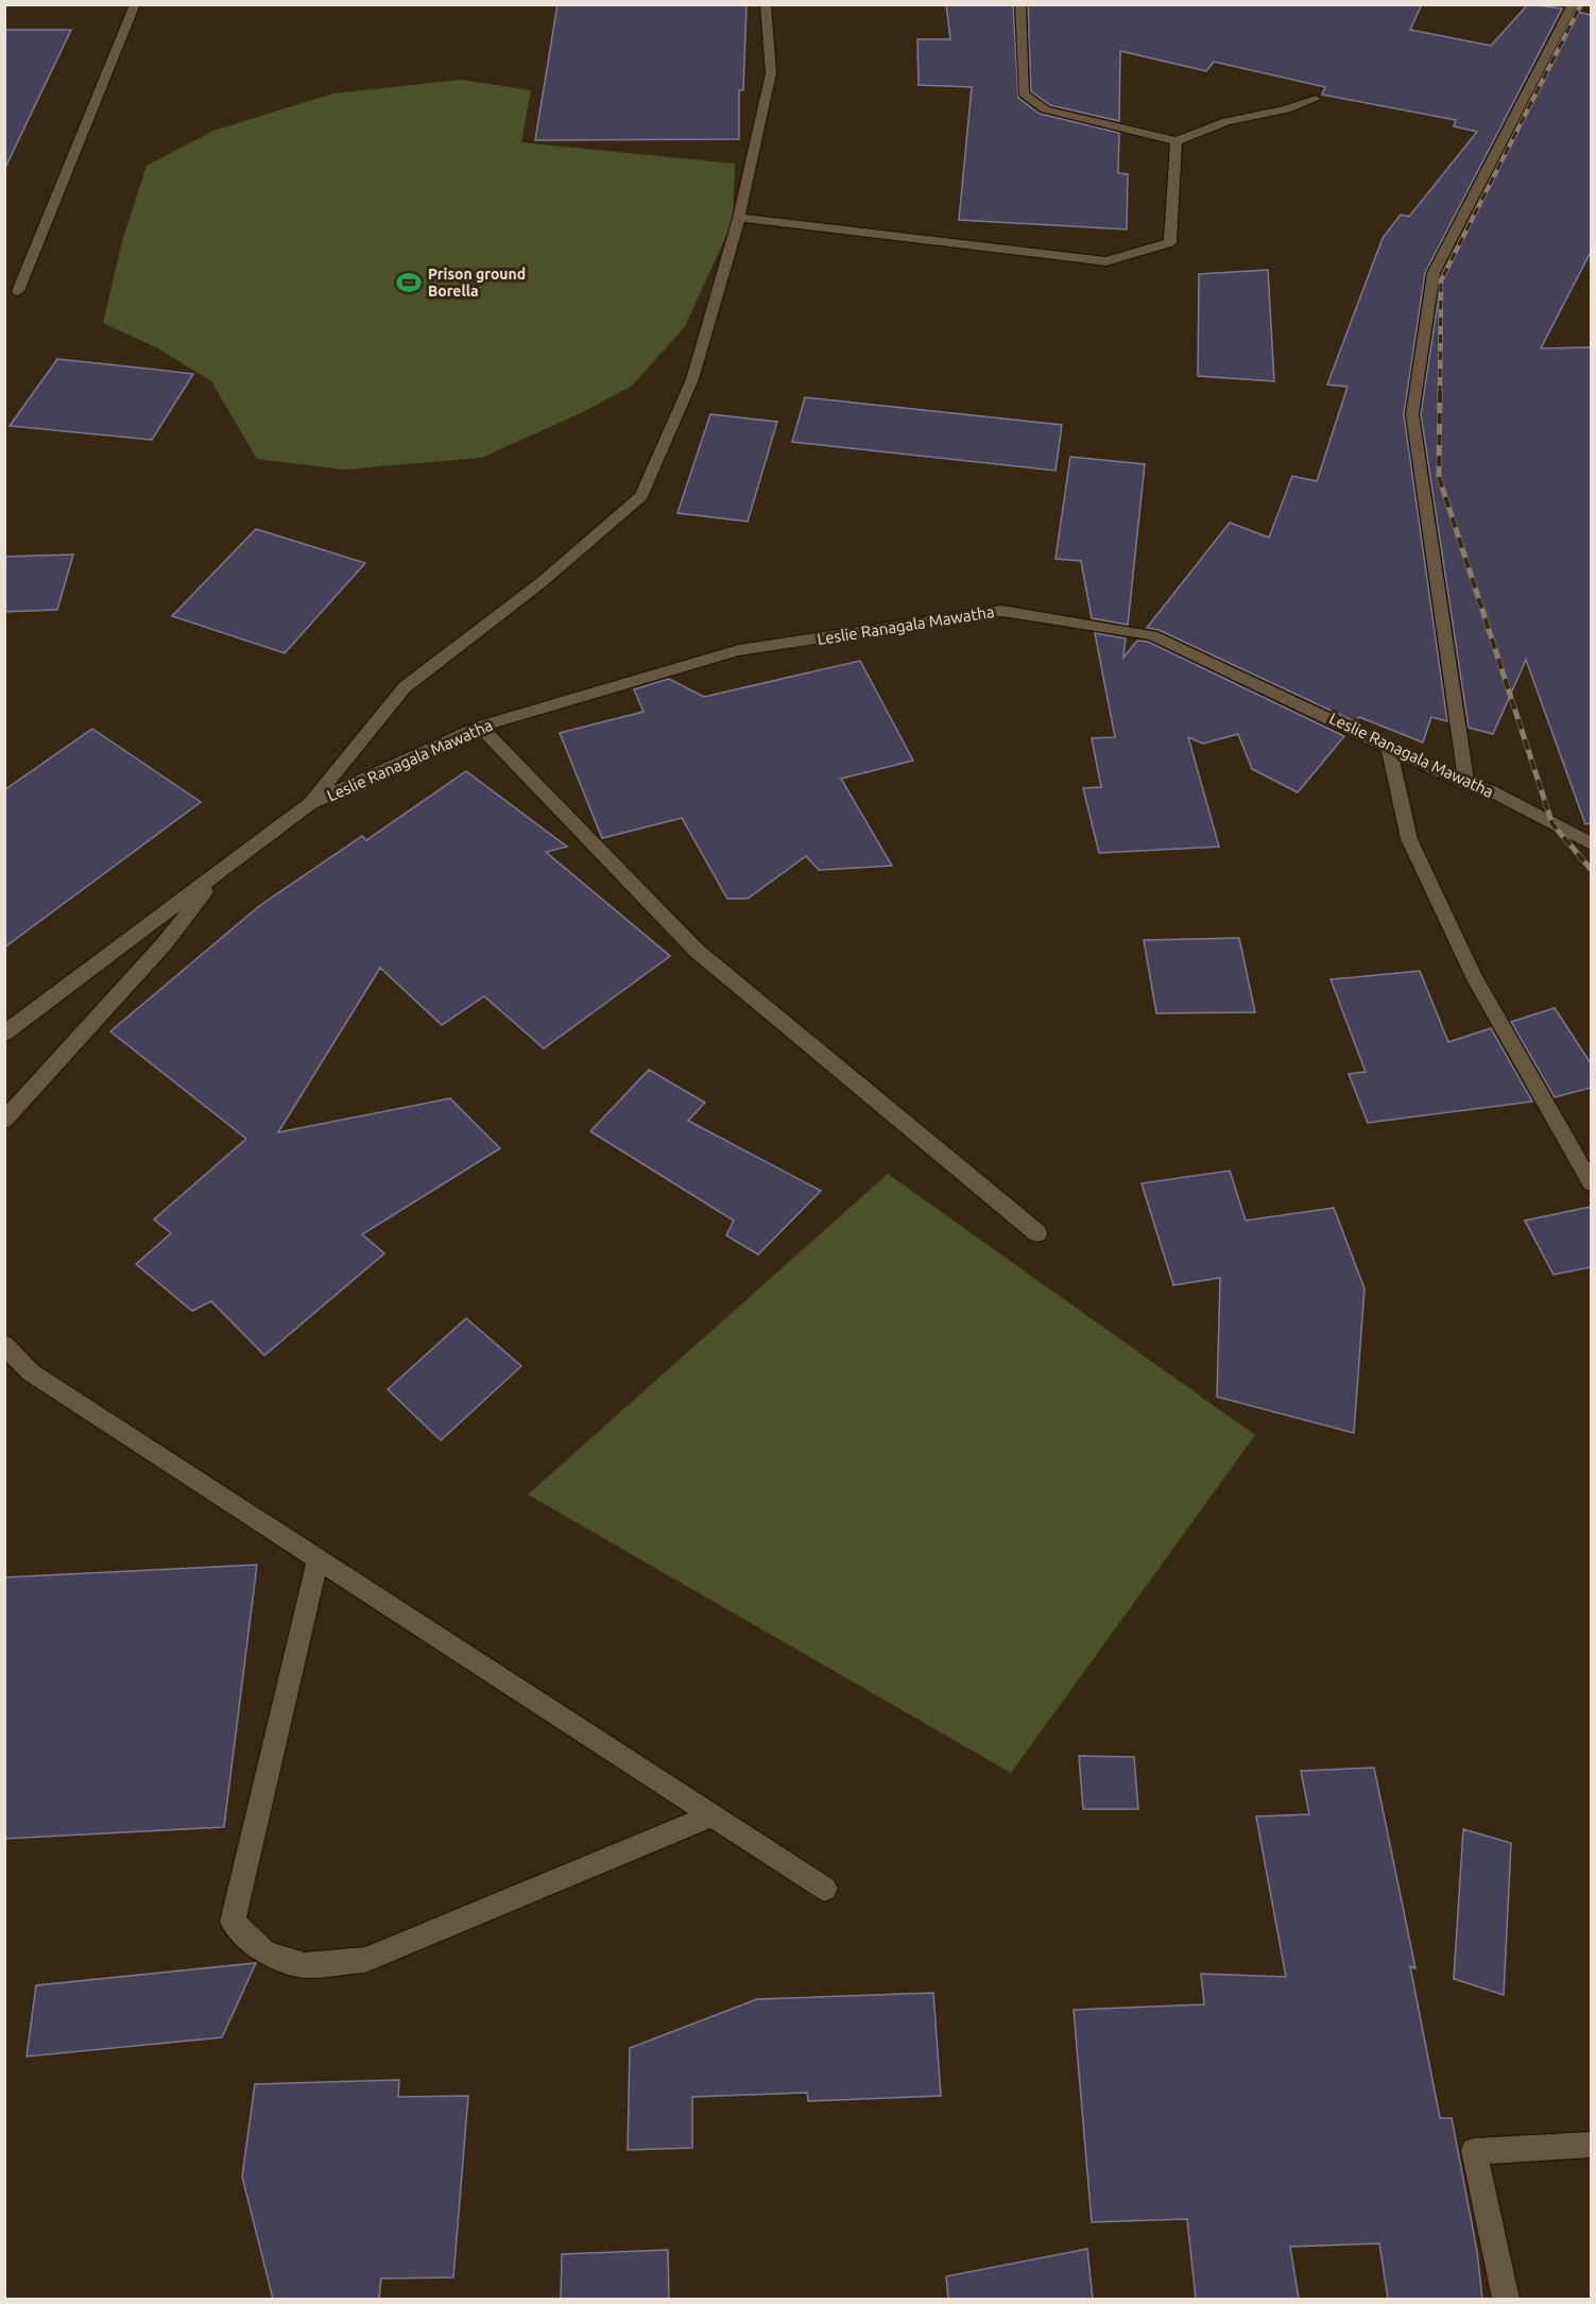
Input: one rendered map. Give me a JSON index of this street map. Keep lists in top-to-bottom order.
{
  "streets": {
    "street": ["Leslie Ranagala Mawatha"]
  },
  "places": {
    "sports": ["Prison ground Borella"]
  }
}
